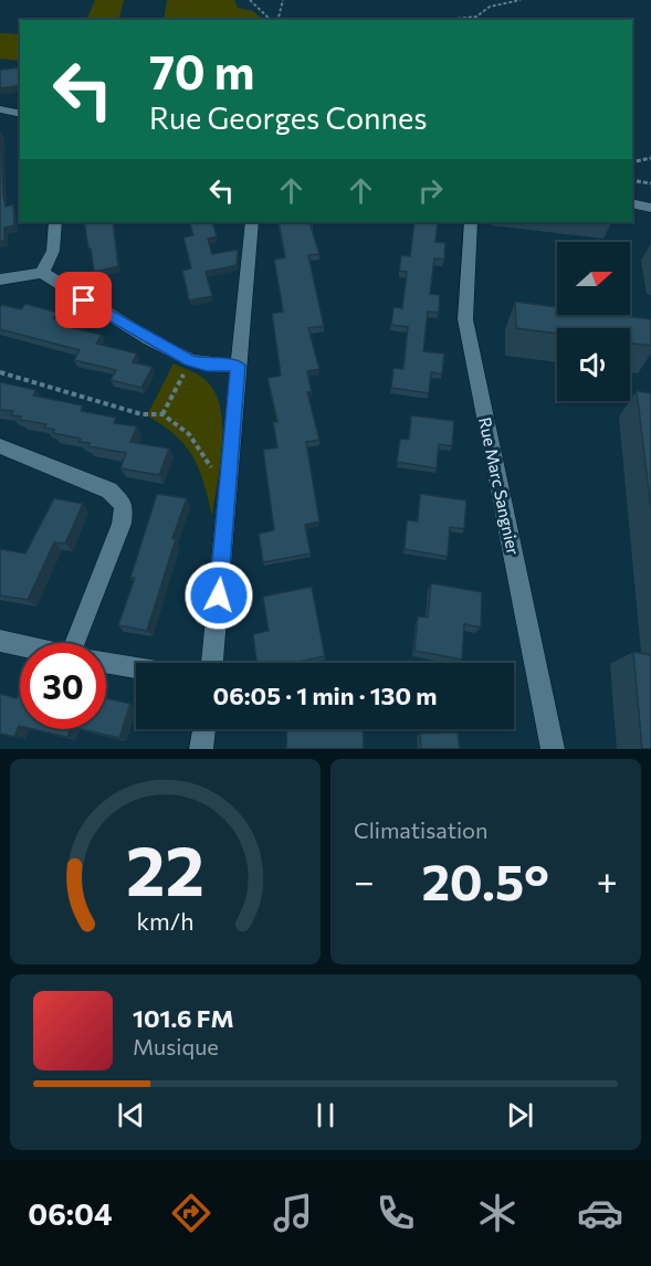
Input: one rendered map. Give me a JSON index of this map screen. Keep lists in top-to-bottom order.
{
  "streets": {
    "street": ["Rue Marc Sangnier"]
  },
  "north": "right",
  "page": {
    "turn": ["70 m", "Rue Georges Connes"],
    "limit": "30",
    "trip": "06:05 · 1 min · 130 m",
    "tile": "Climatisation",
    "heat": ["−", "20.5°", "+"],
    "song": ["101.6 FM", "Musique"],
    "tabs": "06:04",
    "gauge": ["22", "km/h"]
  }
}
